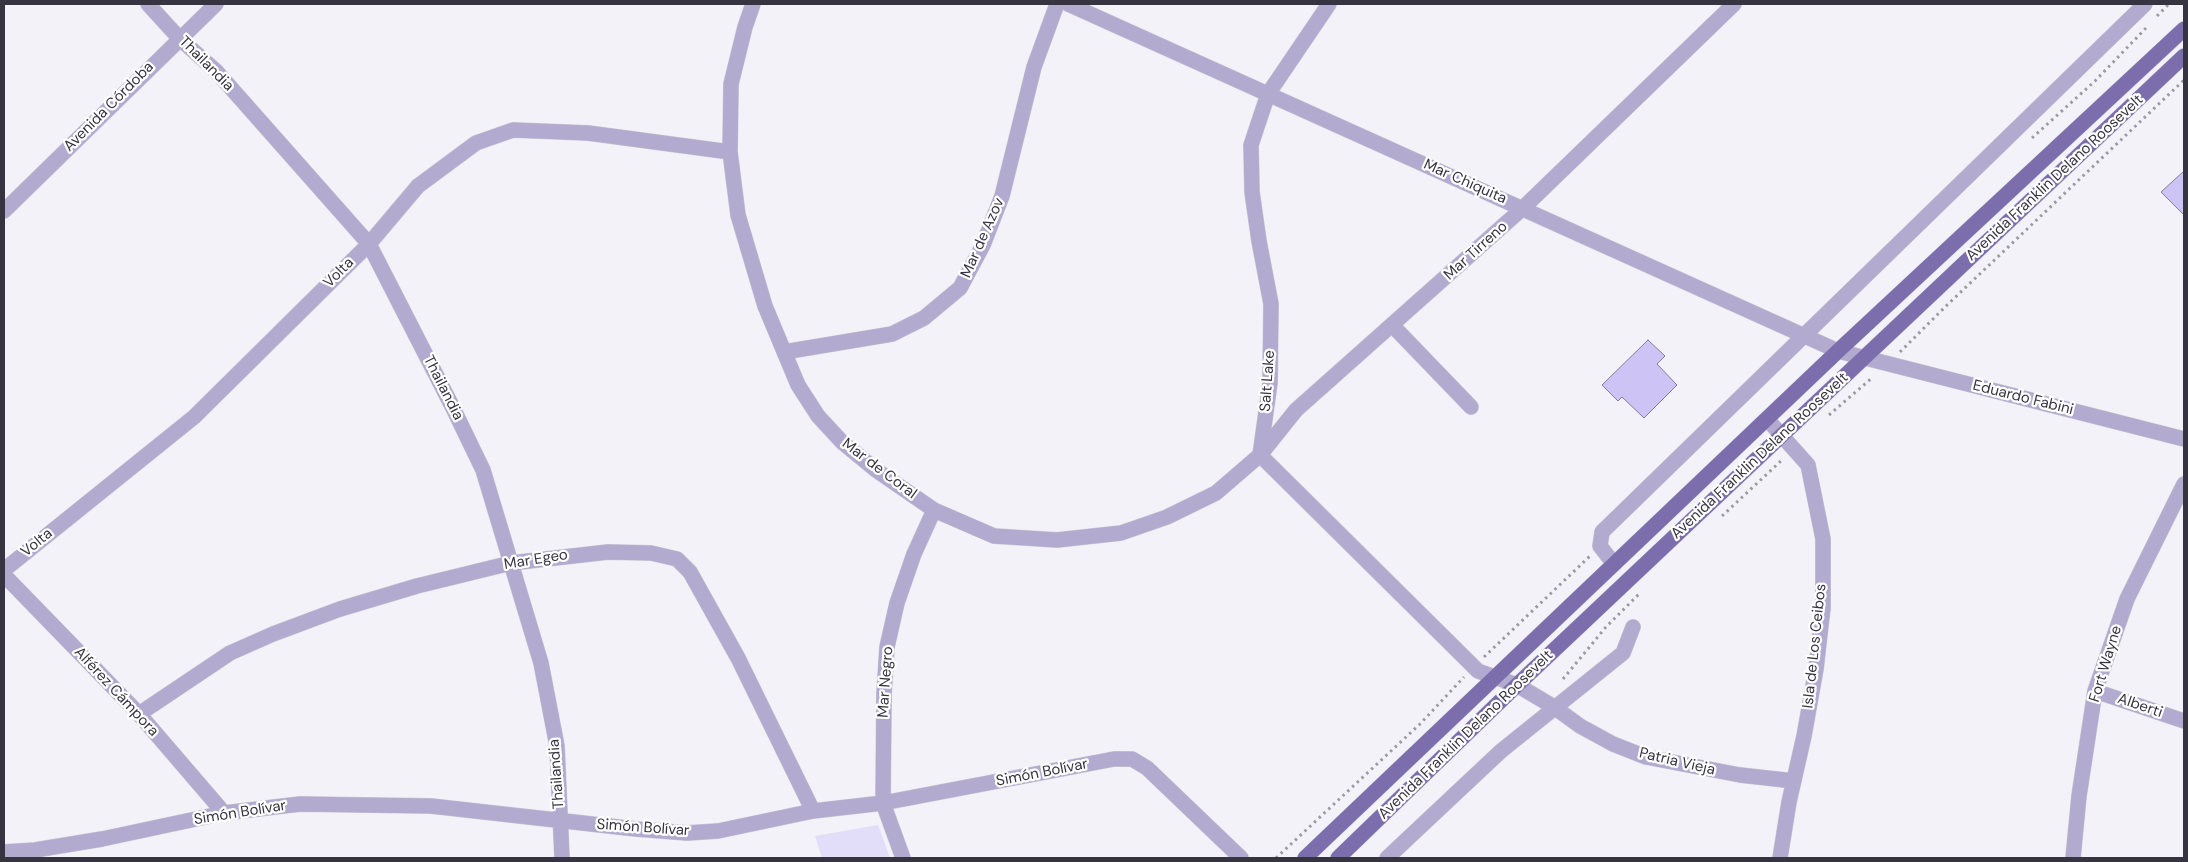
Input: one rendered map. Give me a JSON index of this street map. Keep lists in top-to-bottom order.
{
  "streets": {
    "main road": ["Avenida Franklin Delano Roosevelt"],
    "street": [
      "Thailandia",
      "Avenida Córdoba",
      "Mar Chiquita",
      "Mar de Azov",
      "Mar Tirreno",
      "Volta",
      "Salt Lake",
      "Eduardo Fabini",
      "Mar de Coral",
      "Mar Egeo",
      "Isla de Los Ceibos",
      "Fort Wayne",
      "Mar Negro",
      "Alférez Cámpora",
      "Alberti",
      "Patria Vieja",
      "Simón Bolívar"
    ]
  },
  "crossings": [
    ["Thailandia", "Avenida Córdoba"],
    ["Thailandia", "Volta"],
    ["Thailandia", "Mar Egeo"],
    ["Thailandia", "Simón Bolívar"],
    ["Avenida Franklin Delano Roosevelt", "Mar Chiquita"],
    ["Avenida Franklin Delano Roosevelt", "Eduardo Fabini"],
    ["Avenida Franklin Delano Roosevelt", "Isla de Los Ceibos"],
    ["Avenida Franklin Delano Roosevelt", "Patria Vieja"],
    ["Mar Chiquita", "Mar Tirreno"],
    ["Mar Chiquita", "Salt Lake"],
    ["Mar Chiquita", "Eduardo Fabini"],
    ["Mar de Azov", "Mar de Coral"],
    ["Mar Tirreno", "Salt Lake"],
    ["Mar Tirreno", "Mar de Coral"],
    ["Volta", "Mar de Coral"],
    ["Salt Lake", "Mar de Coral"],
    ["Mar de Coral", "Mar Negro"],
    ["Mar Egeo", "Alférez Cámpora"],
    ["Mar Egeo", "Simón Bolívar"],
    ["Isla de Los Ceibos", "Patria Vieja"],
    ["Fort Wayne", "Alberti"],
    ["Mar Negro", "Simón Bolívar"],
    ["Alférez Cámpora", "Simón Bolívar"]
  ]
}
